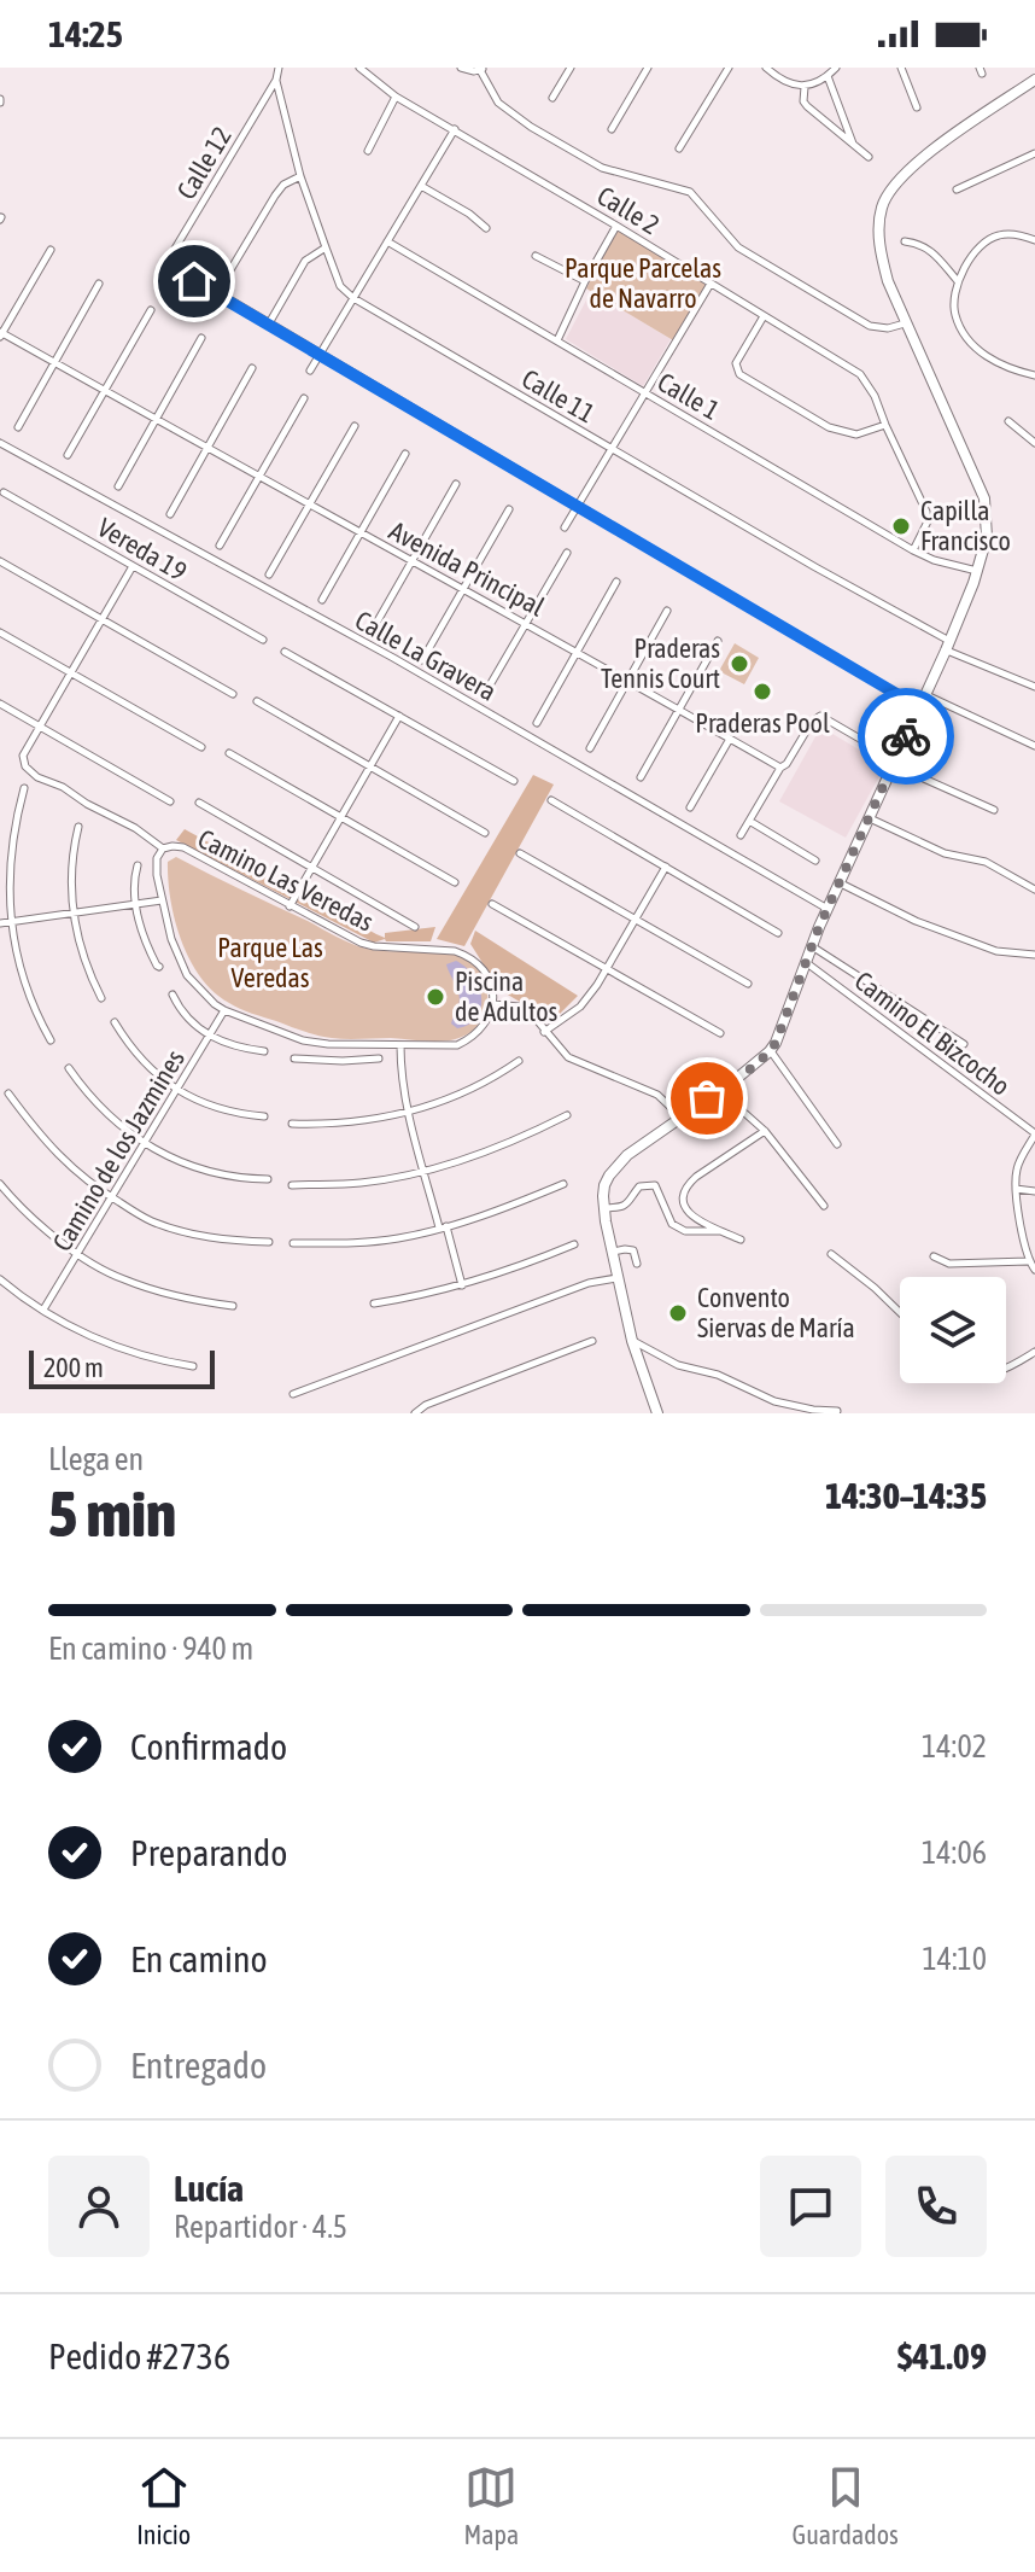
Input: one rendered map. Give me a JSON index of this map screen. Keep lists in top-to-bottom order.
{
  "streets": {
    "street": [
      "Calle 12",
      "Calle 2",
      "Calle 11",
      "Calle 1",
      "Vereda 19",
      "Avenida Principal",
      "Calle La Gravera",
      "Camino Las Veredas",
      "Camino El Bizcocho",
      "Camino de los Jazmines"
    ]
  },
  "crossings": [
    ["Calle 12", "Calle 11"],
    ["Calle 2", "Calle 1"],
    ["Camino Las Veredas", "Camino de los Jazmines"]
  ],
  "parks": ["Parque Parcelas de Navarro", "Parque Las Veredas"],
  "places": [
    "Capilla Francisco",
    "Praderas Tennis Court",
    "Praderas Pool",
    "Piscina de Adultos",
    "Convento Siervas de María"
  ],
  "scale_bar": "200 m",
  "page": {
    "status": "14:25",
    "scale": "200 m",
    "heading": ["5 min", "Llega en", "14:30–14:35"],
    "panel": [
      "Lucía",
      "Repartidor · 4.5",
      "Pedido #2736",
      "$41.09"
    ],
    "bar": "En camino · 940 m",
    "list": [
      ["Confirmado", "14:02"],
      ["Preparando", "14:06"],
      ["En camino", "14:10"],
      "Entregado"
    ],
    "tabs": ["Inicio", "Mapa", "Guardados"]
  }
}
